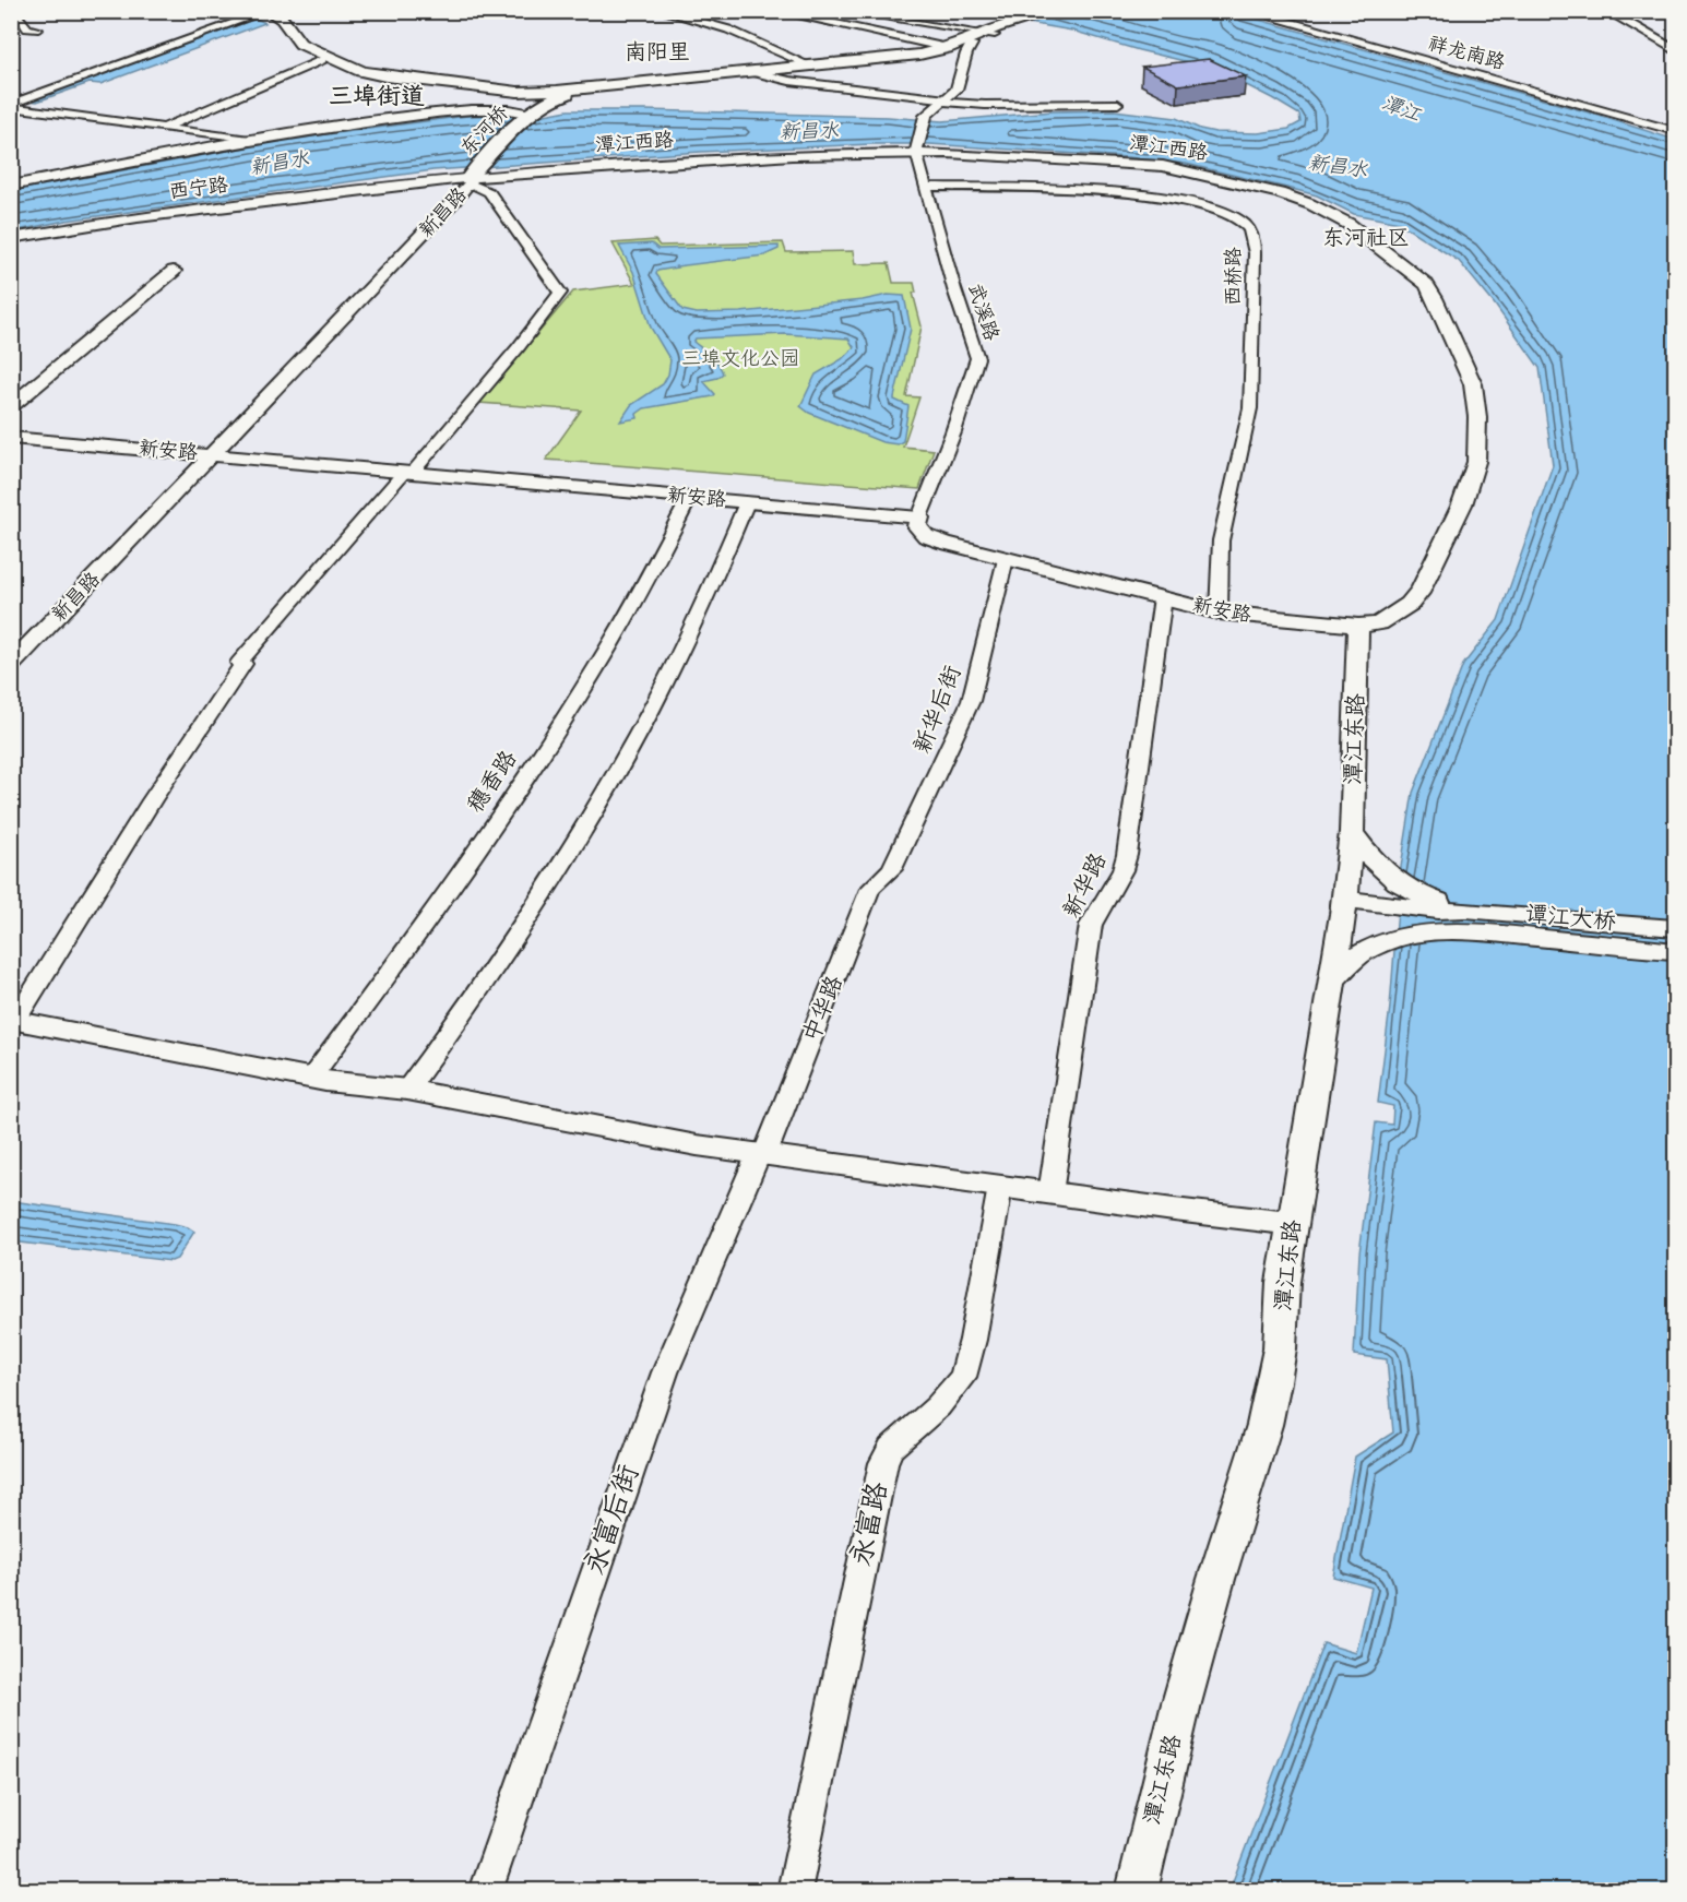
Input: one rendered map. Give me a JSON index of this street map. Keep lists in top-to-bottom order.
{
  "streets": {
    "main road": ["东河桥"],
    "street": [
      "祥龙南路",
      "潭江西路",
      "西宁路",
      "新昌路",
      "西桥路",
      "武溪路",
      "新安路",
      "新华后街",
      "潭江东路",
      "穗香路",
      "新华路",
      "谭江大桥",
      "中华路",
      "永富后街",
      "永富路"
    ]
  },
  "crossings": [
    ["东河桥", "潭江西路"],
    ["东河桥", "西宁路"],
    ["东河桥", "新昌路"],
    ["潭江西路", "西宁路"],
    ["潭江西路", "新昌路"],
    ["潭江西路", "武溪路"],
    ["潭江西路", "新安路"],
    ["潭江西路", "潭江东路"],
    ["西宁路", "新昌路"],
    ["新昌路", "新安路"],
    ["西桥路", "武溪路"],
    ["西桥路", "新安路"],
    ["武溪路", "新安路"],
    ["新安路", "新华后街"],
    ["新安路", "潭江东路"],
    ["新安路", "穗香路"],
    ["新安路", "新华路"],
    ["新华后街", "中华路"],
    ["中华路", "永富后街"]
  ],
  "districts": ["南阳里", "三埠街道", "东河社区"],
  "water": ["潭江", "新昌水"],
  "parks": ["三埠文化公园"]
}
